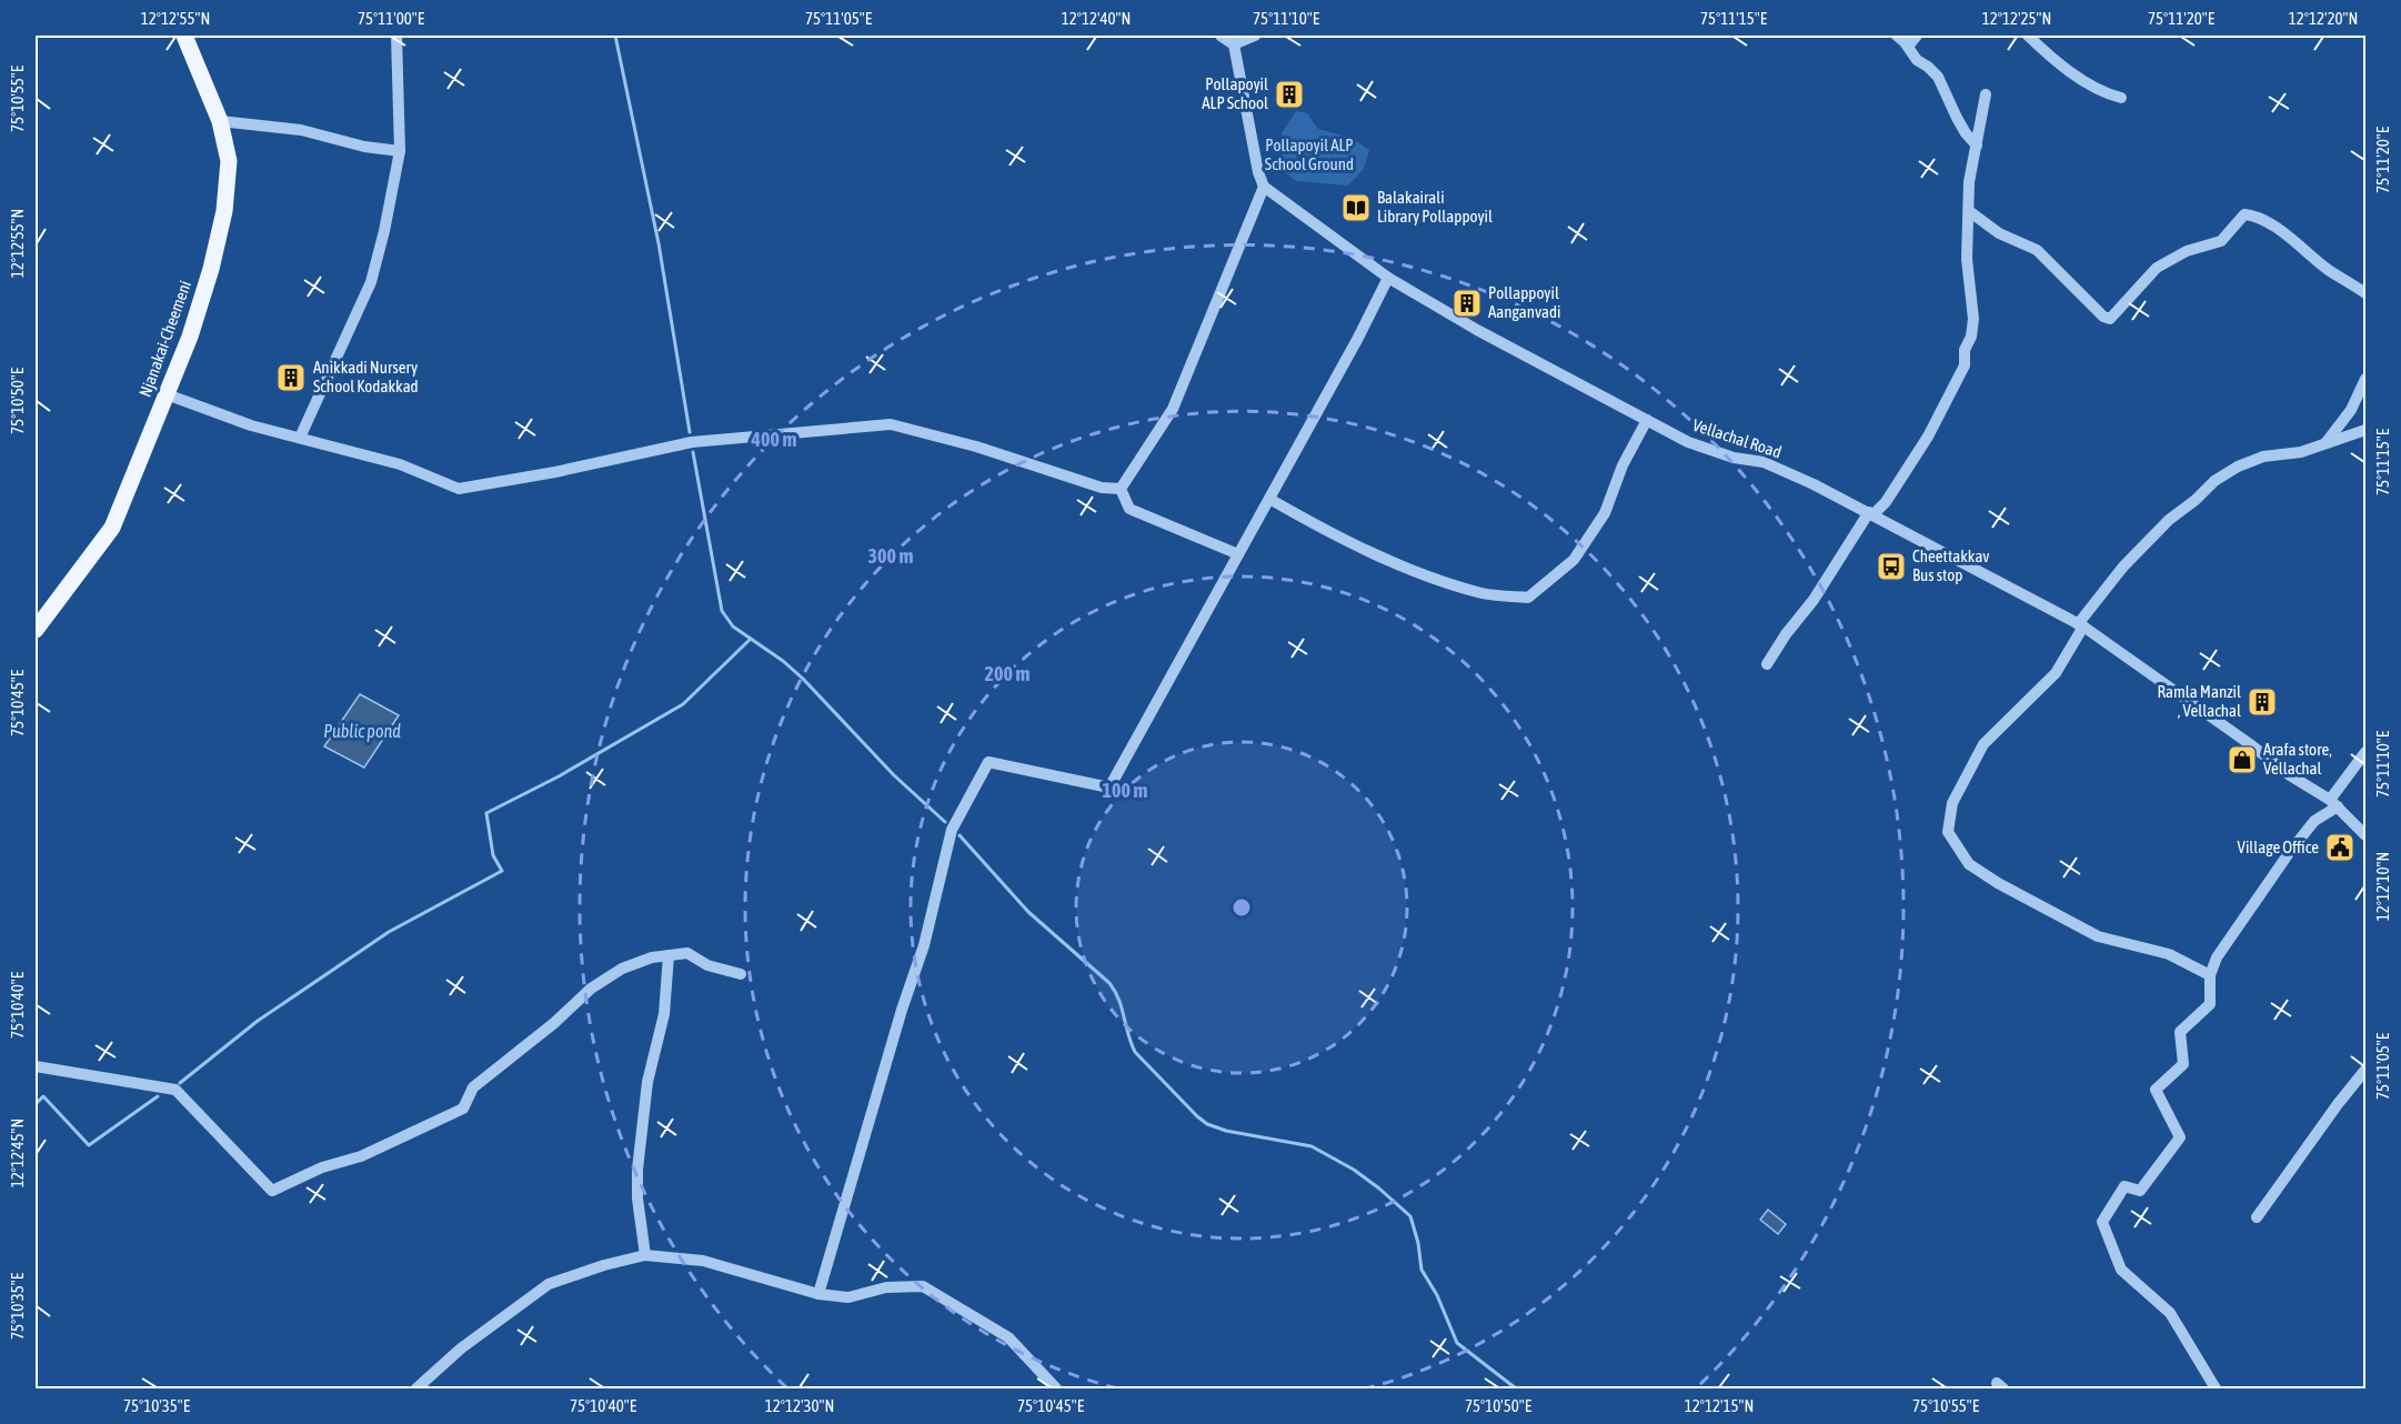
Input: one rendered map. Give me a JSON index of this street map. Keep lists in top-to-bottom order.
{
  "streets": {
    "main road": ["Njanakai-Cheemeni"],
    "street": ["Vellachal Road"]
  },
  "water": ["Public pond"],
  "parks": ["Pollapoyil ALP School Ground"],
  "places": {
    "building": [
      "Pollapoyil ALP School",
      "Pollappoyil Aanganvadi",
      "Anikkadi Nursery School Kodakkad",
      "Ramla Manzil , Vellachal"
    ],
    "library": ["Balakairali Library Pollappoyil"],
    "bus stop": ["Cheettakkav Bus stop"],
    "shop": ["Arafa store, Vellachal"],
    "public building": ["Village Office"]
  },
  "coordinates": [
    "12°12'55\"N",
    "75°11'00\"E",
    "75°11'05\"E",
    "12°12'40\"N",
    "75°11'10\"E",
    "75°11'15\"E",
    "12°12'25\"N",
    "75°11'20\"E",
    "12°12'20\"N",
    "75°10'55\"E",
    "75°10'50\"E",
    "75°10'45\"E",
    "12°12'10\"N",
    "75°10'40\"E",
    "12°12'45\"N",
    "75°10'35\"E",
    "12°12'30\"N",
    "12°12'15\"N"
  ],
  "rings": [
    "400 m",
    "300 m",
    "200 m",
    "100 m"
  ]
}
